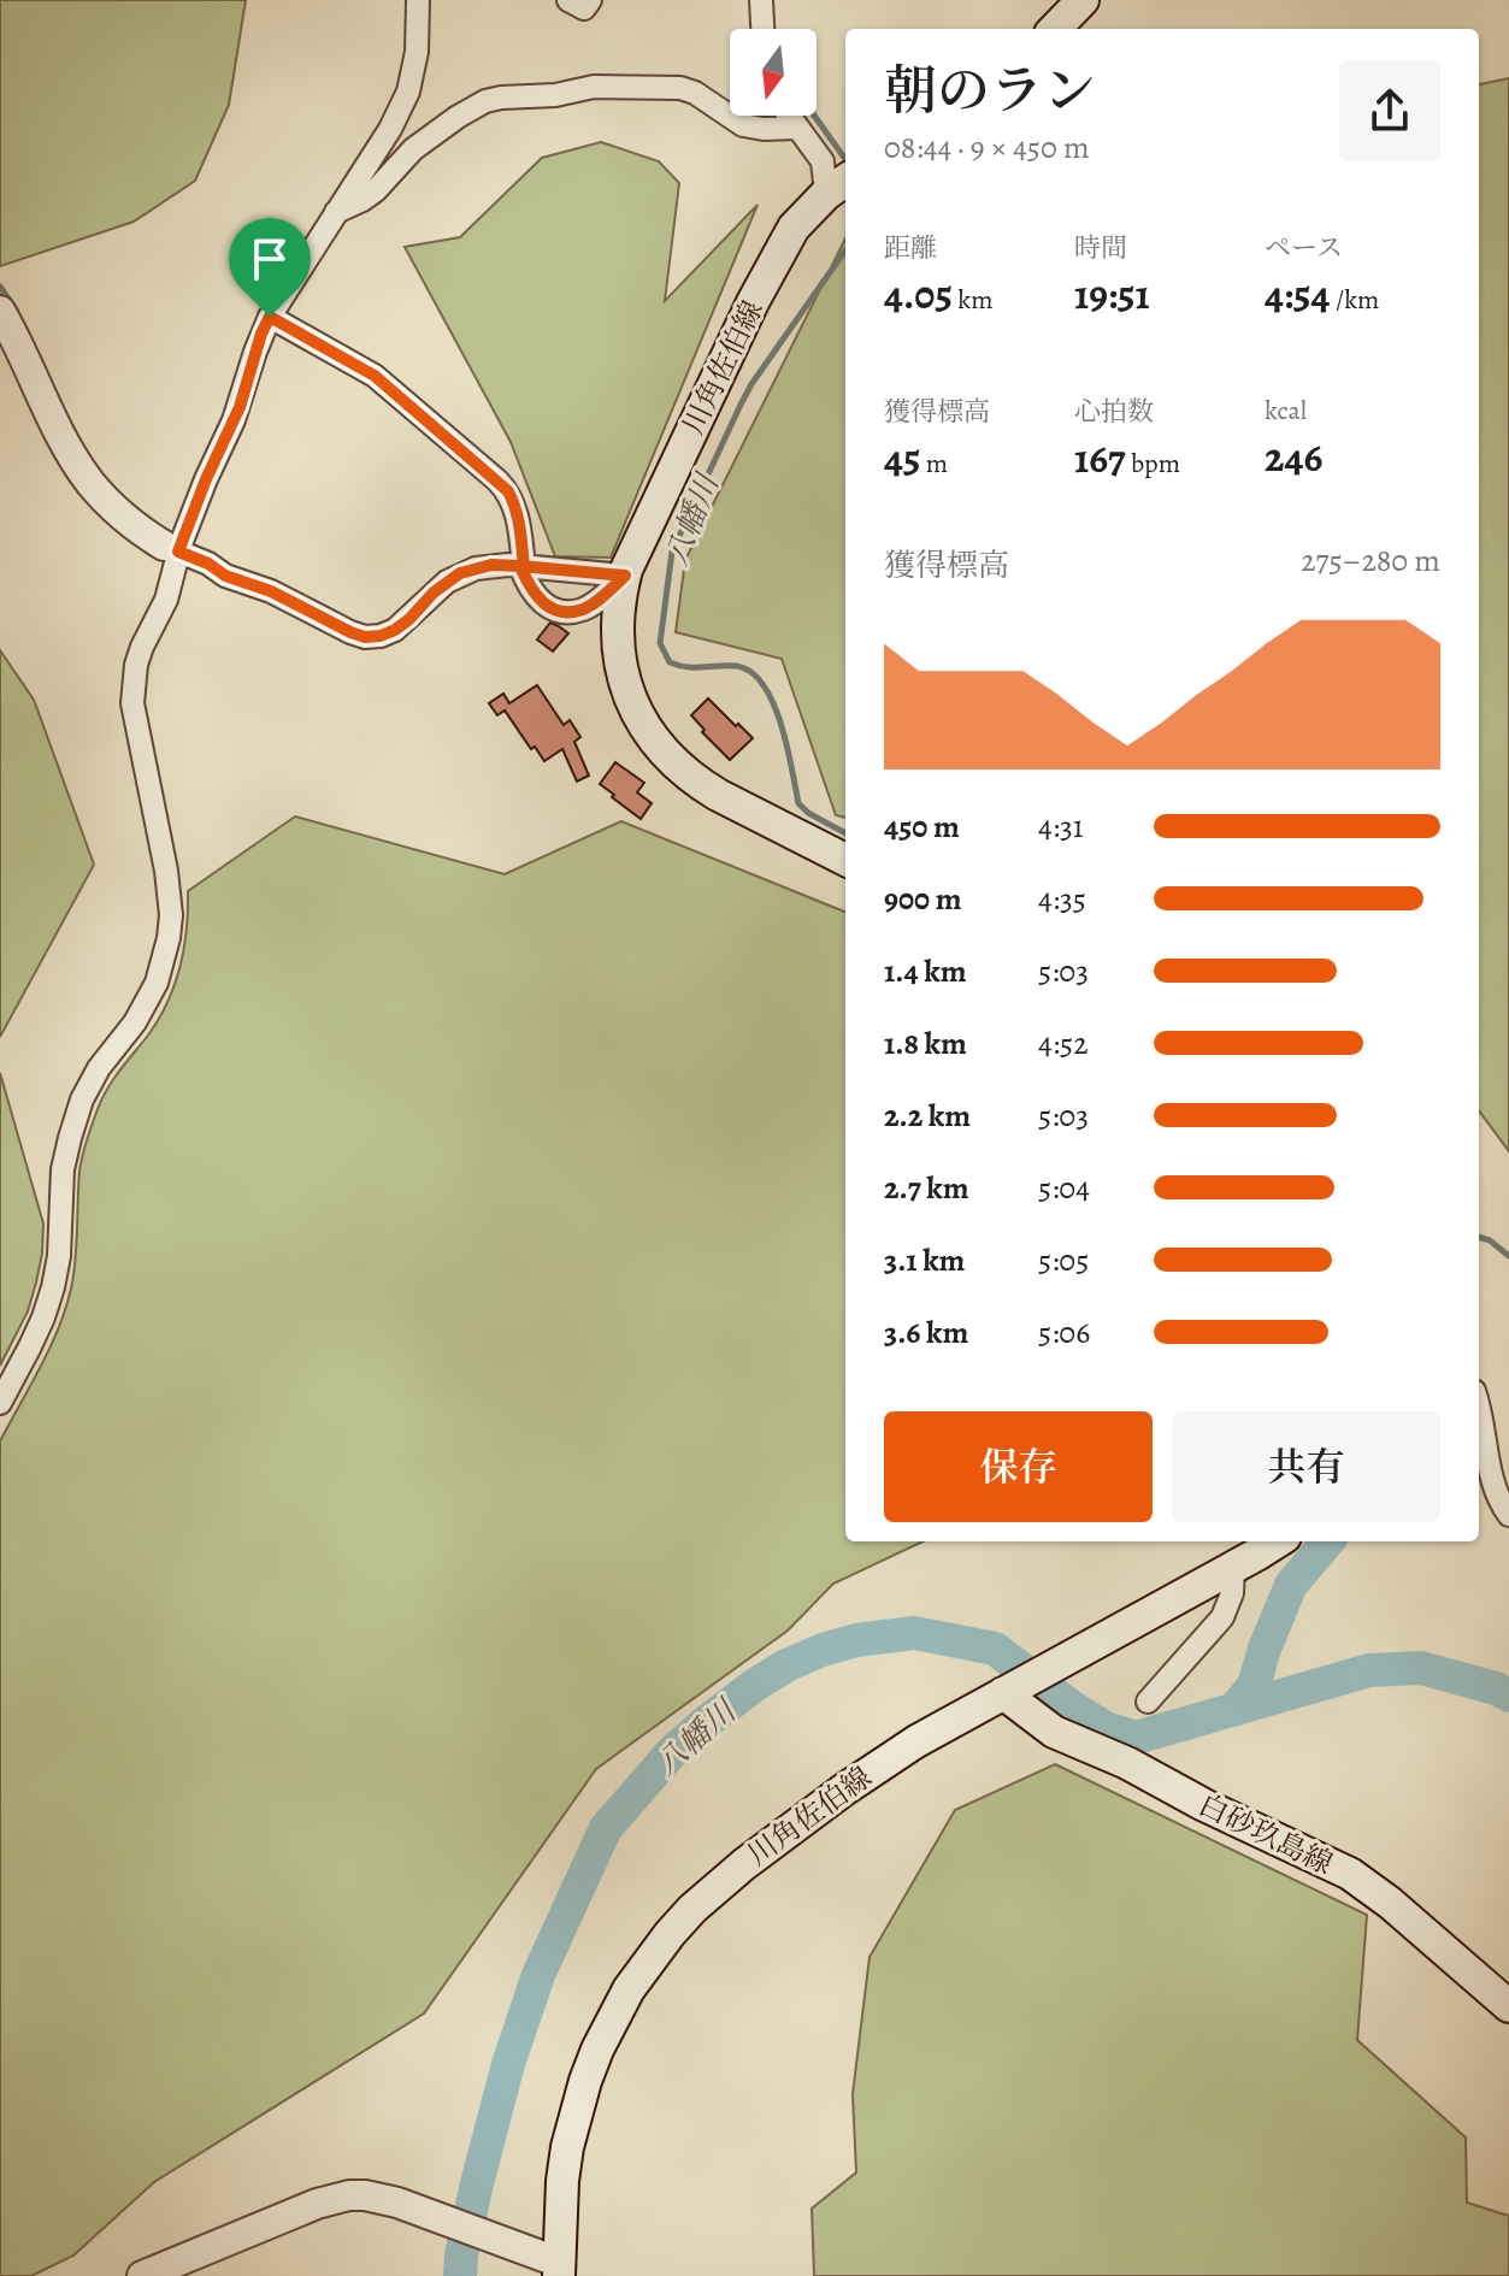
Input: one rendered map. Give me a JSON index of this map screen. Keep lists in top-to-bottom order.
{
  "streets": {
    "main road": ["川角佐伯線", "白砂玖島線"]
  },
  "crossings": [
    ["川角佐伯線", "白砂玖島線"]
  ],
  "water": ["八幡川"],
  "north": "bottom",
  "page": {
    "heading": ["朝のラン", "08:44 · 9 × 450 m"],
    "stats": [
      ["距離", "4.05 km"],
      ["時間", "19:51"],
      ["ペース", "4:54 /km"],
      ["獲得標高", "45 m"],
      ["心拍数", "167 bpm"],
      ["kcal", "246"]
    ],
    "chart": ["獲得標高", "275–280 m"],
    "list": [
      {
        "name": "450 m",
        "note": "4:31"
      },
      {
        "name": "900 m",
        "note": "4:35"
      },
      {
        "name": "1.4 km",
        "note": "5:03"
      },
      {
        "name": "1.8 km",
        "note": "4:52"
      },
      {
        "name": "2.2 km",
        "note": "5:03"
      },
      {
        "name": "2.7 km",
        "note": "5:04"
      },
      {
        "name": "3.1 km",
        "note": "5:05"
      },
      {
        "name": "3.6 km",
        "note": "5:06"
      }
    ],
    "buttons": ["保存", "共有"]
  }
}
